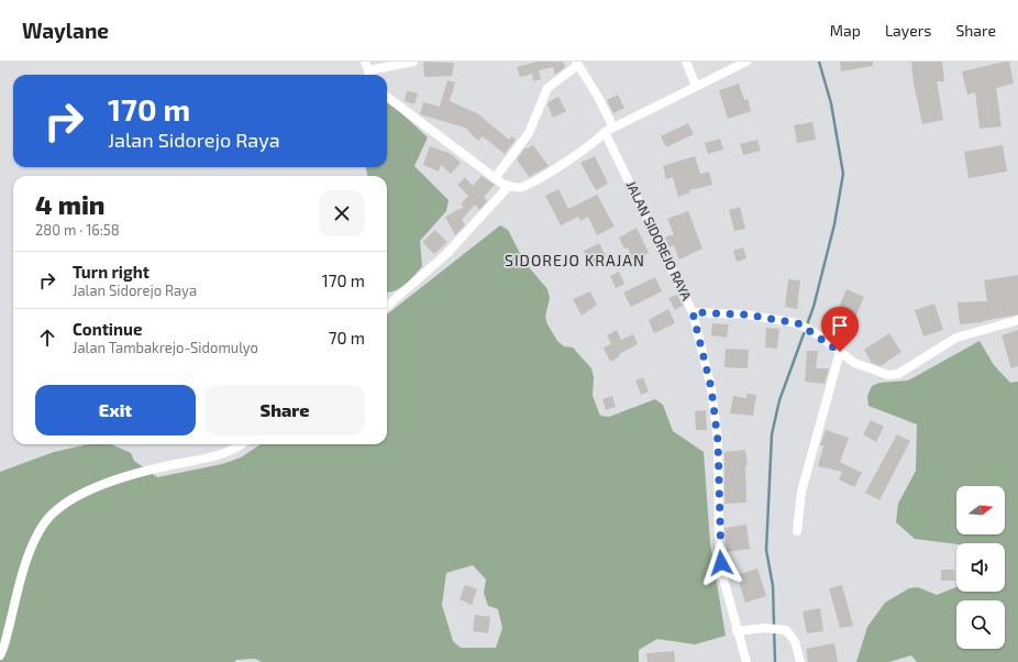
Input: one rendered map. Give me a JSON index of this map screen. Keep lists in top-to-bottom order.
{
  "streets": {
    "street": ["JALAN SIDOREJO RAYA"]
  },
  "districts": ["SIDOREJO KRAJAN"],
  "north": "right",
  "page": {
    "header": "Waylane",
    "nav": ["Map", "Layers", "Share"],
    "turn": ["170 m", "Jalan Sidorejo Raya"],
    "heading": ["4 min", "280 m · 16:58"],
    "list": [
      {
        "name": "Turn right",
        "note": "Jalan Sidorejo Raya",
        "value": "170 m"
      },
      {
        "name": "Continue",
        "note": "Jalan Tambakrejo-Sidomulyo",
        "value": "70 m"
      }
    ],
    "buttons": ["Exit", "Share"]
  }
}
